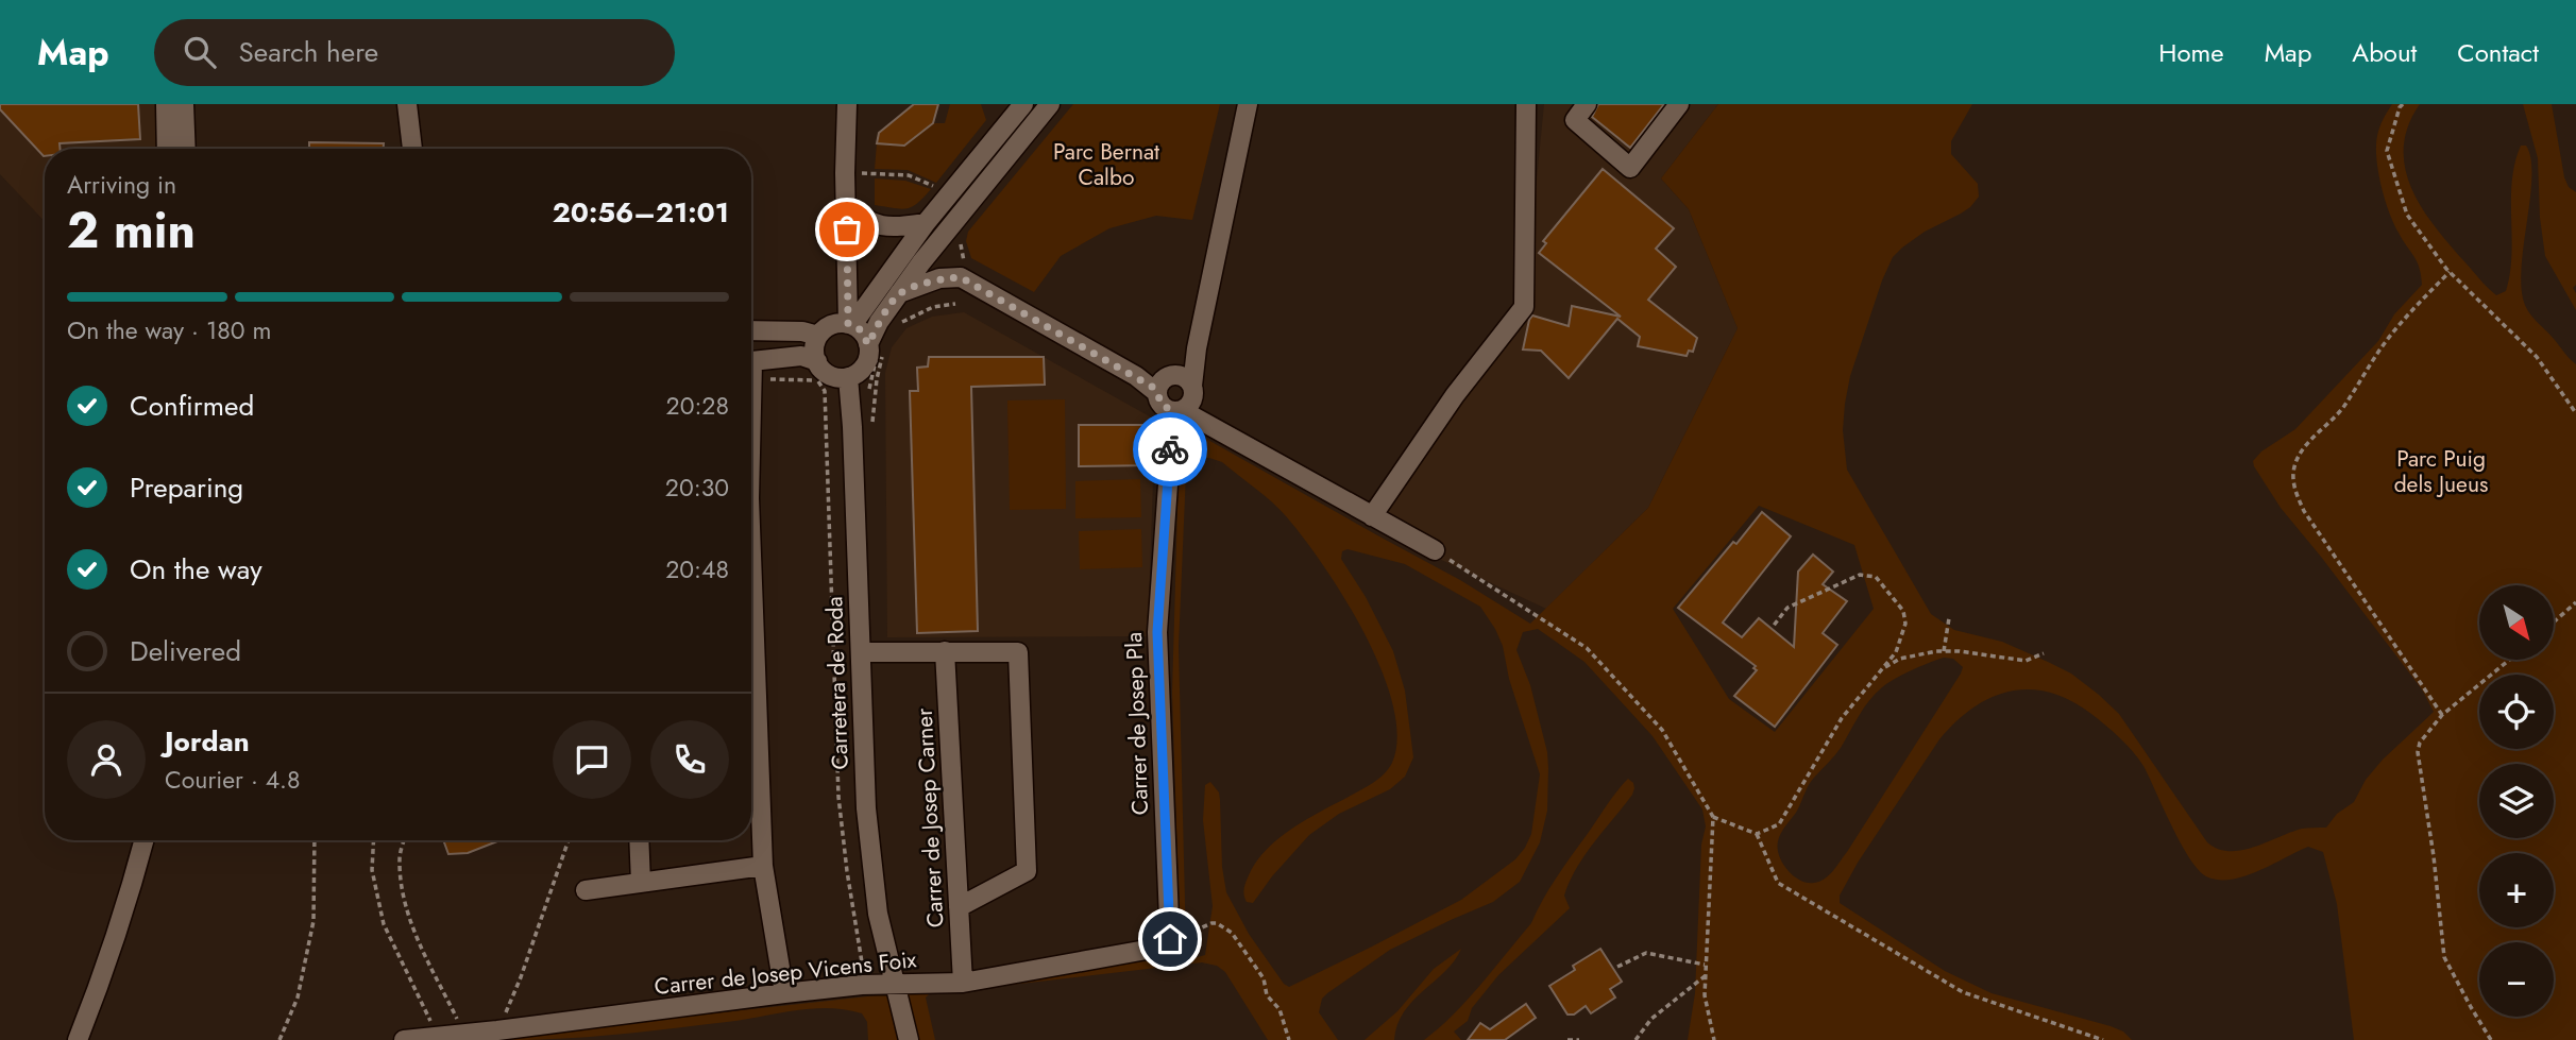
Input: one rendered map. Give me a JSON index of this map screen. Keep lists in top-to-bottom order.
{
  "streets": {
    "street": [
      "Carretera de Roda",
      "Carrer de Josep Pla",
      "Carrer de Josep Carner",
      "Carrer de Josep Vicens Foix"
    ]
  },
  "crossings": [
    ["Carretera de Roda", "Carrer de Josep Vicens Foix"],
    ["Carrer de Josep Pla", "Carrer de Josep Vicens Foix"],
    ["Carrer de Josep Carner", "Carrer de Josep Vicens Foix"]
  ],
  "parks": ["Parc Bernat Calbo", "Parc Puig dels Jueus"],
  "north": "bottom right",
  "page": {
    "header": "Map",
    "search": "Search here",
    "nav": [
      "Home",
      "Map",
      "About",
      "Contact"
    ],
    "heading": ["2 min", "Arriving in", "20:56–21:01"],
    "panel": ["Jordan", "Courier · 4.8"],
    "bar": "On the way · 180 m",
    "list": [
      ["Confirmed", "20:28"],
      ["Preparing", "20:30"],
      ["On the way", "20:48"],
      "Delivered"
    ],
    "map_buttons": ["+", "−"]
  }
}
